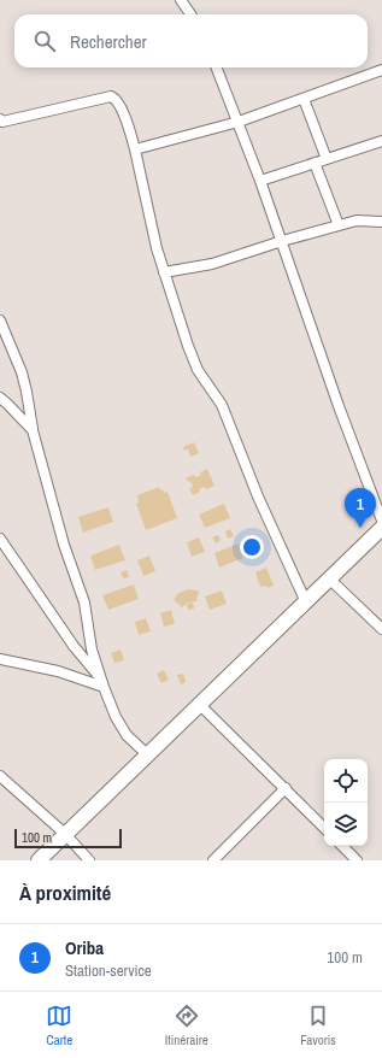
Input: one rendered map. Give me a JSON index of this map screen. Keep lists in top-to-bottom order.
{
  "scale_bar": "100 m",
  "page": {
    "search": "Rechercher",
    "pins": "1",
    "scale": "100 m",
    "heading": "À proximité",
    "list": [
      {
        "mark": "1",
        "name": "Oriba",
        "note": "Station-service",
        "value": "100 m"
      }
    ],
    "nav": ["Carte", "Itinéraire", "Favoris"]
  }
}
